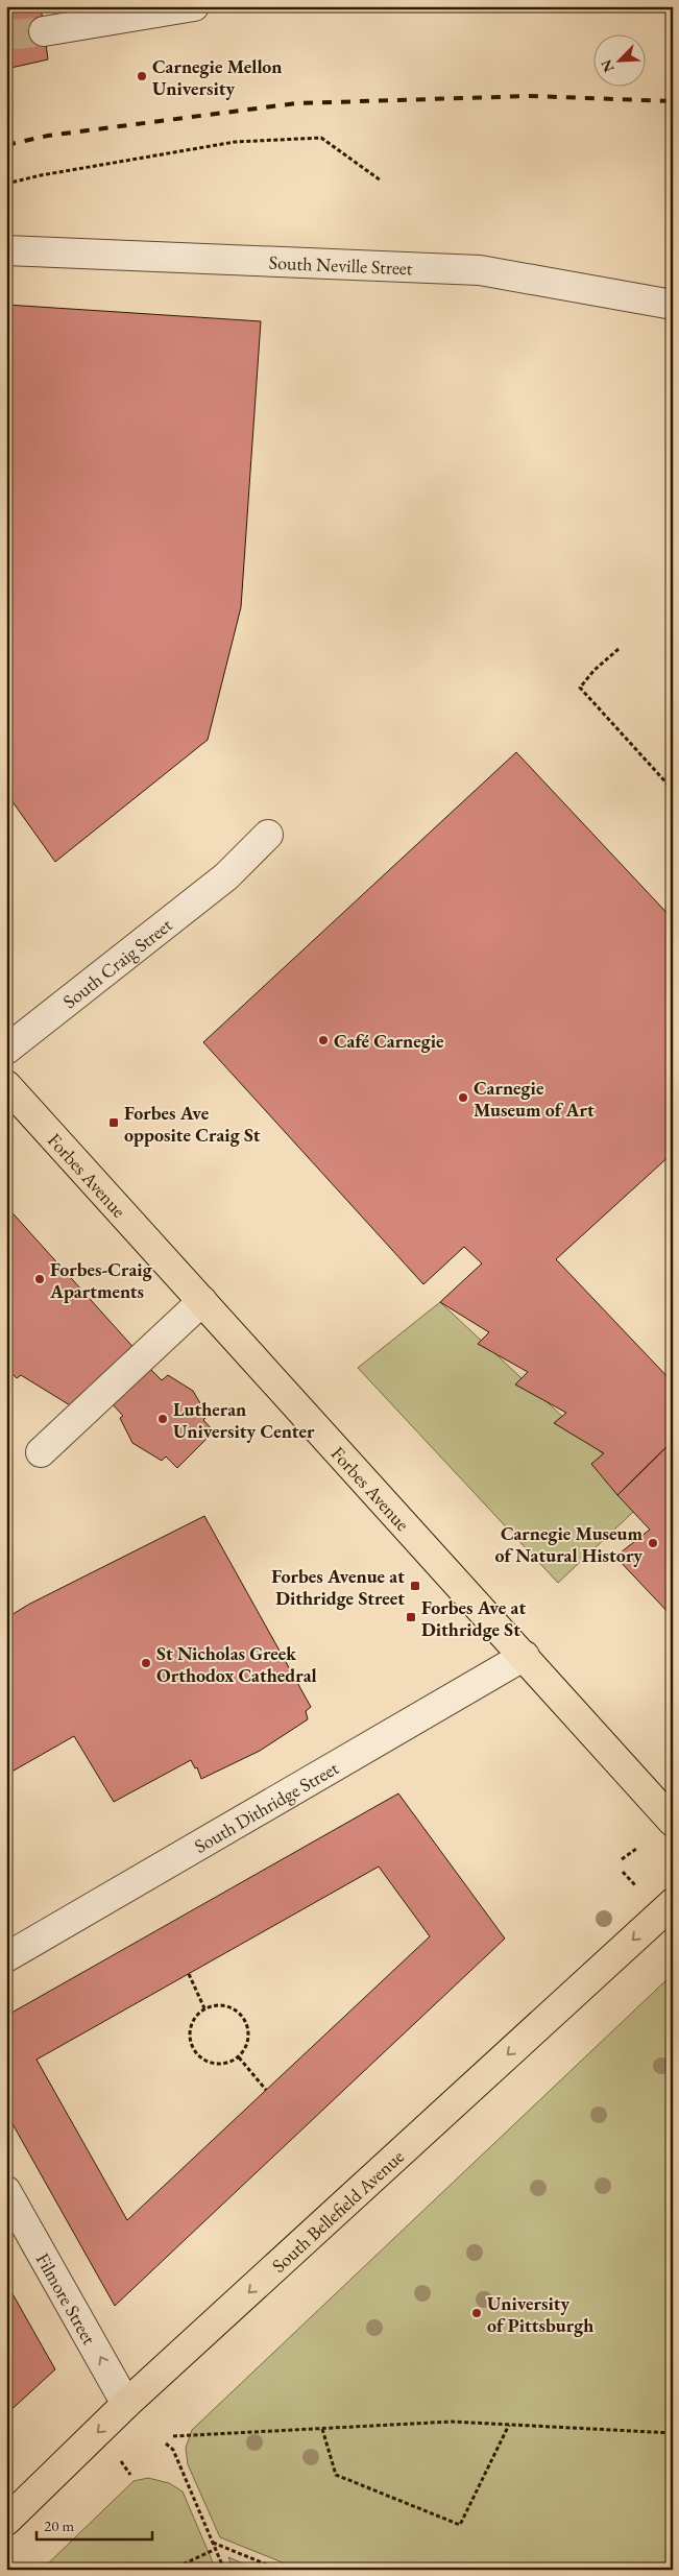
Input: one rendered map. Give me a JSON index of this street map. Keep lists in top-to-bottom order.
{
  "streets": {
    "main road": ["Forbes Avenue", "South Bellefield Avenue"],
    "street": [
      "South Neville Street",
      "South Craig Street",
      "South Dithridge Street",
      "Filmore Street"
    ]
  },
  "crossings": [
    ["Forbes Avenue", "South Dithridge Street"],
    ["South Bellefield Avenue", "Filmore Street"]
  ],
  "one_way": ["South Bellefield Avenue", "Filmore Street"],
  "places": {
    "other": [
      "Carnegie Mellon University",
      "Café Carnegie",
      "Carnegie Museum of Art",
      "Forbes-Craig Apartments",
      "Lutheran University Center",
      "Carnegie Museum of Natural History",
      "St Nicholas Greek Orthodox Cathedral",
      "University of Pittsburgh"
    ],
    "transit": ["Forbes Ave opposite Craig St", "Forbes Avenue at Dithridge Street", "Forbes Ave at Dithridge St"]
  },
  "scale_bar": "20 m",
  "north": "bottom left"
}
